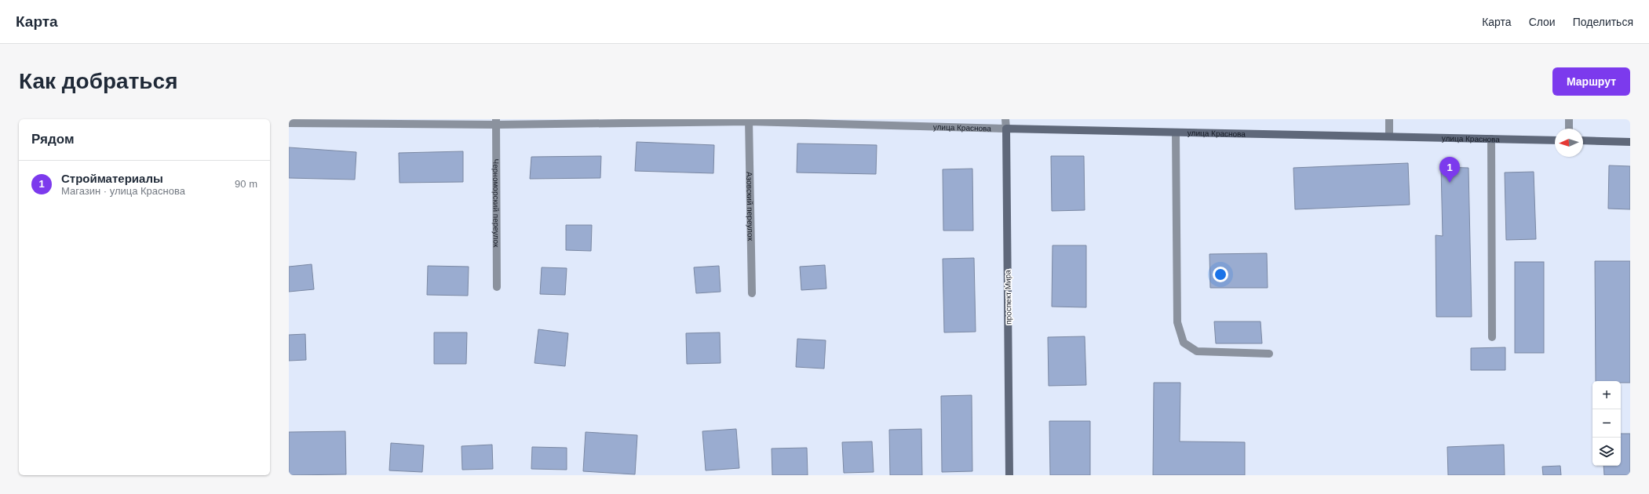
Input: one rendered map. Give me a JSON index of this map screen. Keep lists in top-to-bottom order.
{
  "streets": {
    "street": [
      "улица Краснова",
      "Черноморский переулок",
      "Азовский переулок",
      "проспект Мира"
    ]
  },
  "crossings": [
    ["улица Краснова", "Черноморский переулок"],
    ["улица Краснова", "Азовский переулок"],
    ["улица Краснова", "проспект Мира"]
  ],
  "north": "left",
  "page": {
    "header": "Карта",
    "nav": ["Карта", "Слои", "Поделиться"],
    "buttons": "Маршрут",
    "title": "Как добраться",
    "heading": "Рядом",
    "pins": "1",
    "list": [
      {
        "mark": "1",
        "name": "Стройматериалы",
        "note": "Магазин · улица Краснова",
        "value": "90 m"
      }
    ],
    "map_buttons": ["+", "−"]
  }
}
